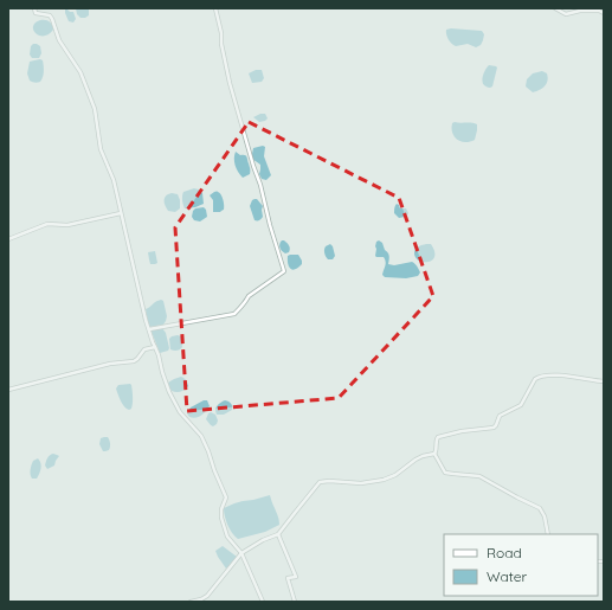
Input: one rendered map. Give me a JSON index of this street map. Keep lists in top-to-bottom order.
{
  "legend": ["Road", "Water"]
}
